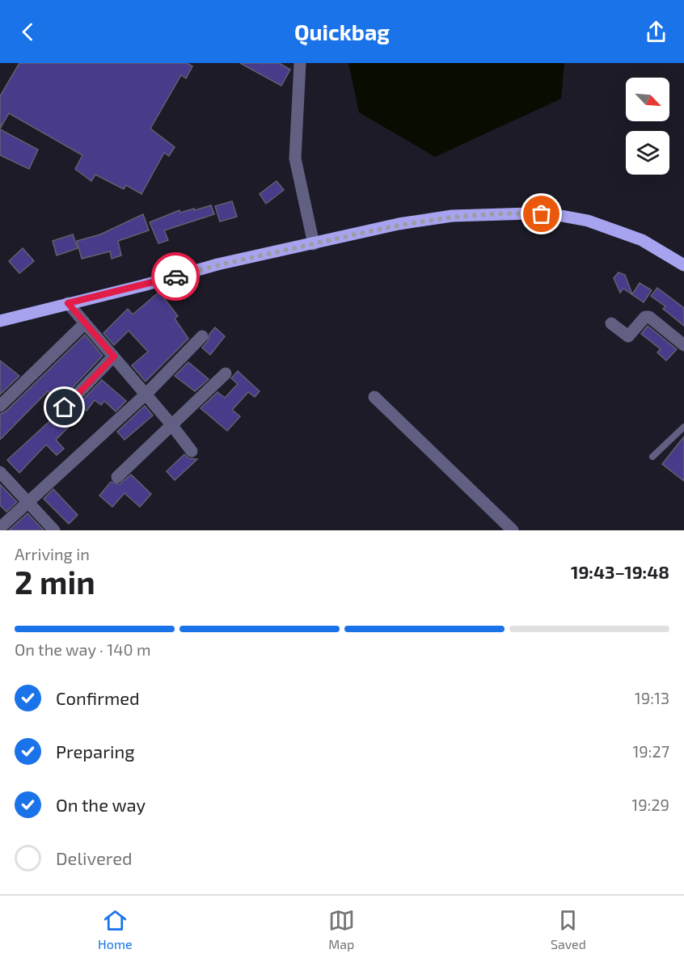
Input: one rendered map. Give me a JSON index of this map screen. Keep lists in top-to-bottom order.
{
  "north": "bottom right",
  "page": {
    "header": "Quickbag",
    "heading": ["2 min", "Arriving in", "19:43–19:48"],
    "bar": "On the way · 140 m",
    "list": [
      ["Confirmed", "19:13"],
      ["Preparing", "19:27"],
      ["On the way", "19:29"],
      "Delivered"
    ],
    "tabs": ["Home", "Map", "Saved"]
  }
}
